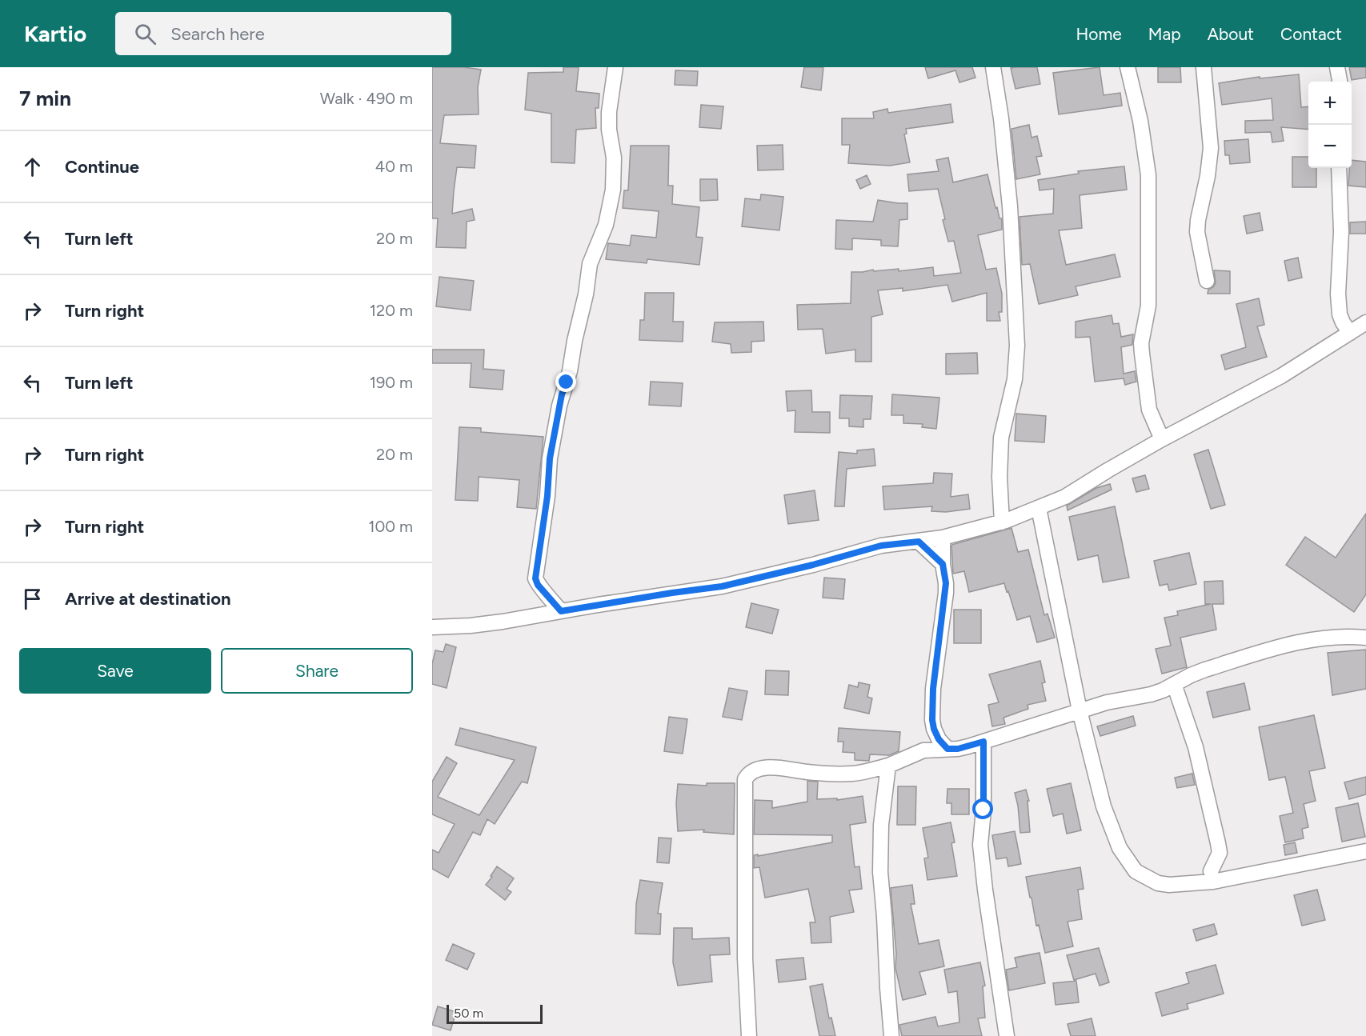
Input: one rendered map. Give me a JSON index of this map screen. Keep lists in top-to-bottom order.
{
  "scale_bar": "50 m",
  "page": {
    "header": "Kartio",
    "search": "Search here",
    "nav": [
      "Home",
      "Map",
      "About",
      "Contact"
    ],
    "heading": ["7 min", "Walk · 490 m"],
    "map_buttons": ["+", "−"],
    "list": [
      ["Continue", "40 m"],
      ["Turn left", "20 m"],
      ["Turn right", "120 m"],
      ["Turn left", "190 m"],
      ["Turn right", "20 m"],
      ["Turn right", "100 m"],
      "Arrive at destination"
    ],
    "buttons": ["Save", "Share"],
    "scale": "50 m"
  }
}
